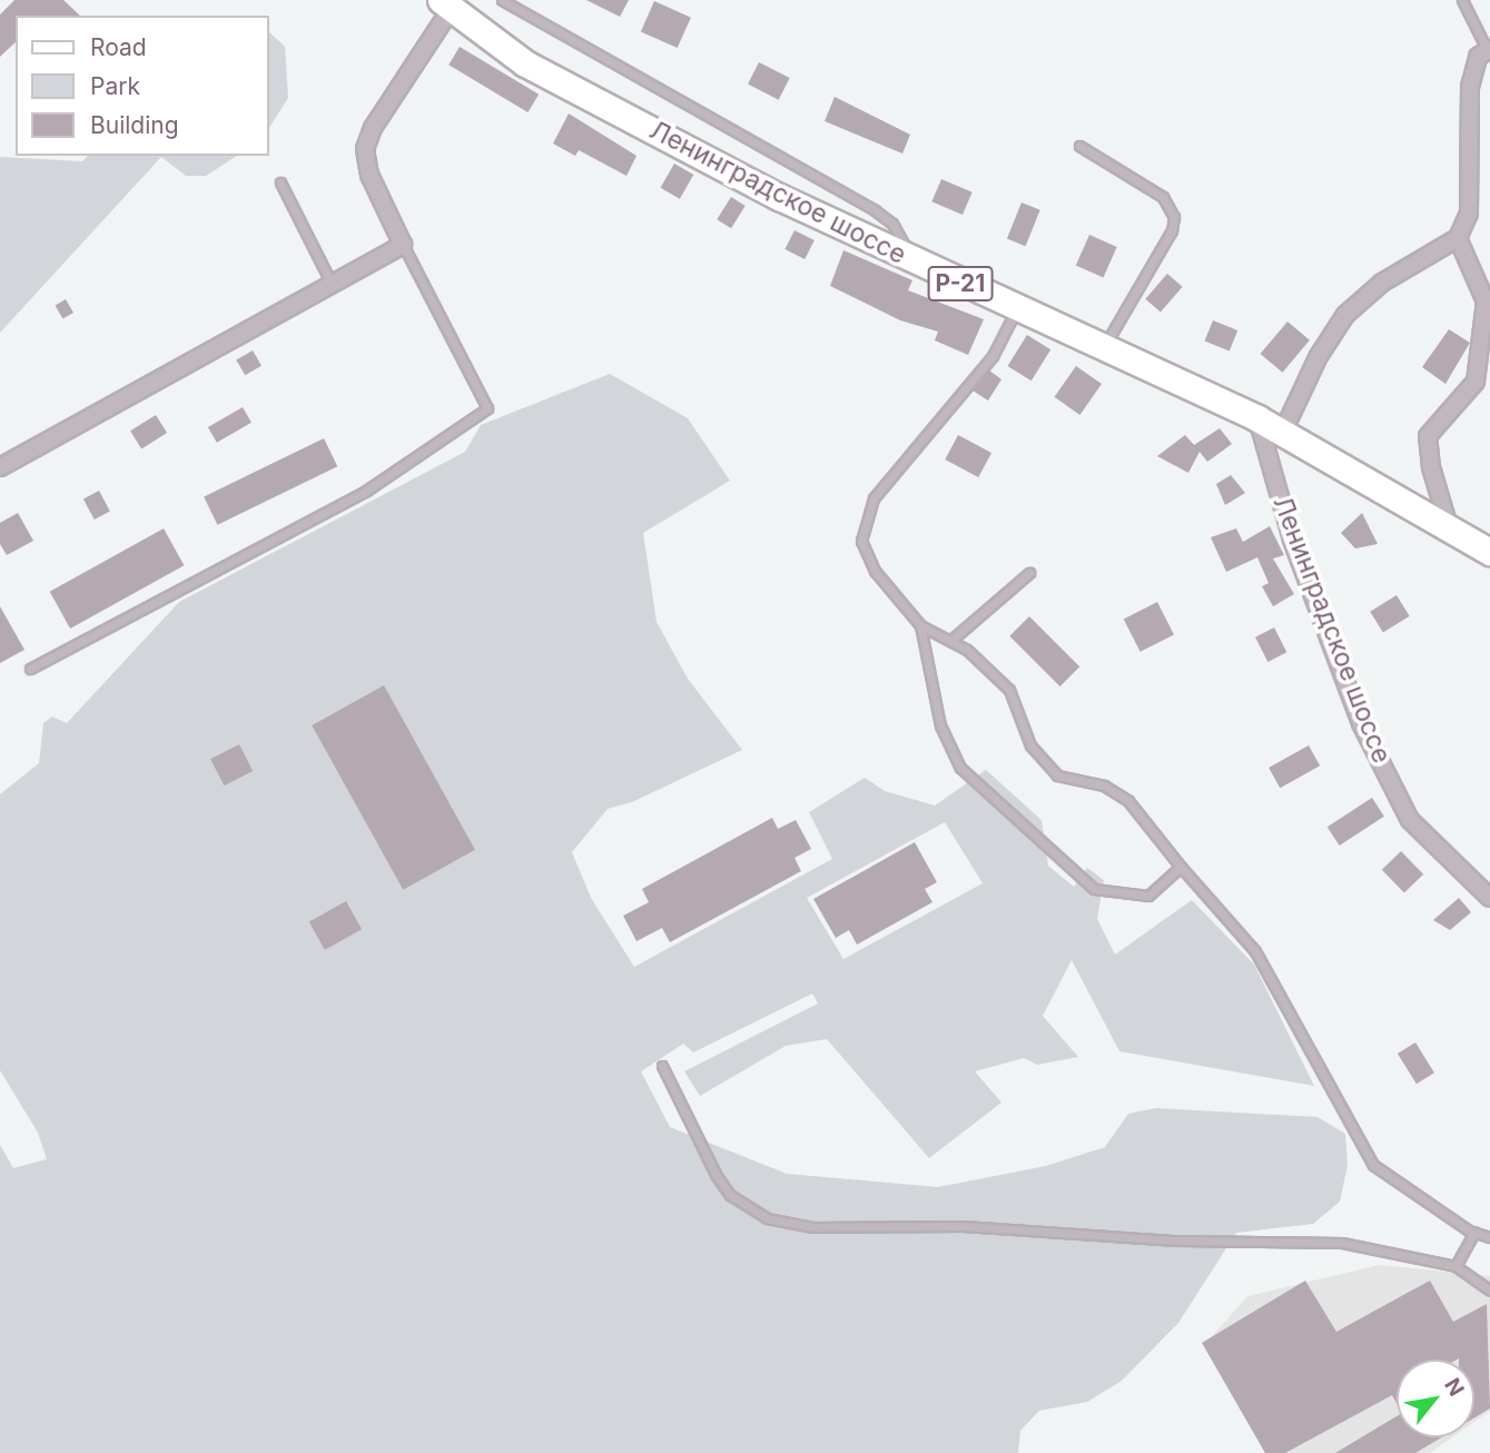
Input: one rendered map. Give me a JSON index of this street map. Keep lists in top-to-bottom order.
{
  "streets": {
    "main road": ["Ленинградское шоссе", "Р-21"]
  },
  "legend": ["Road", "Park", "Building"],
  "north": "top right"
}
